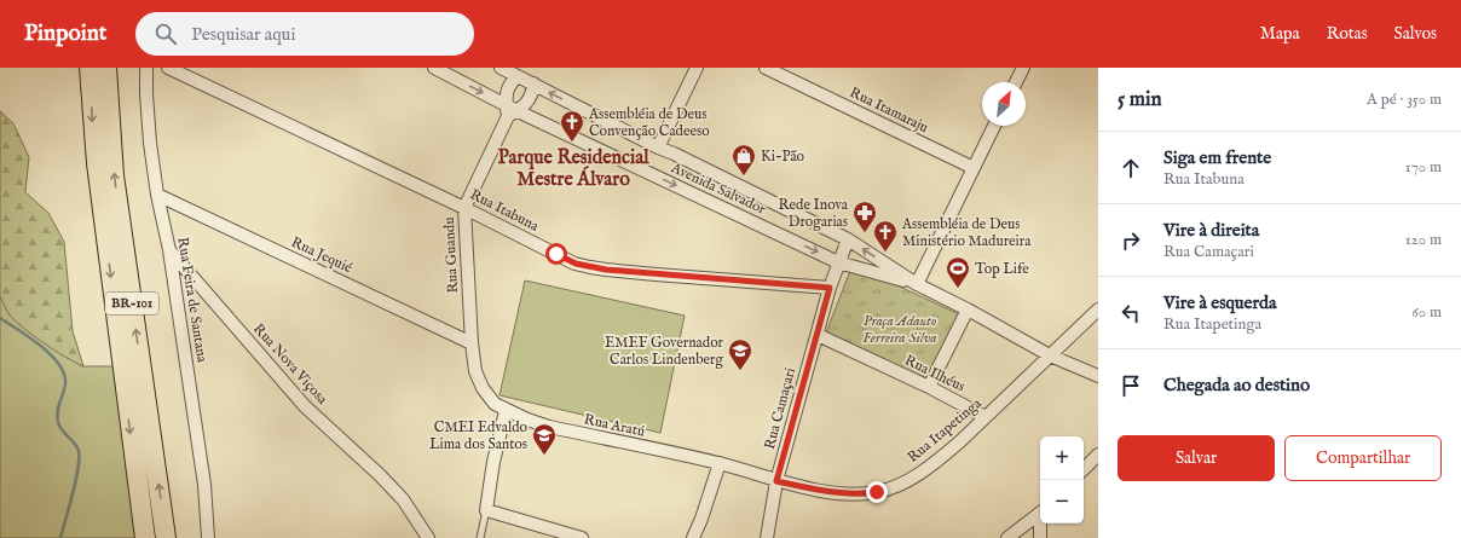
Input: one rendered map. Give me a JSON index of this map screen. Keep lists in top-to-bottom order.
{
  "streets": {
    "main road": ["BR-101"],
    "street": [
      "Rua Itamaraju",
      "Avenida Salvador",
      "Rua Itabuna",
      "Rua Jequié",
      "Rua Guandu",
      "Rua Feira de Santana",
      "Rua Nova Viçosa",
      "Rua Ilhéus",
      "Rua Camaçari",
      "Rua Aratú",
      "Rua Itapetinga"
    ]
  },
  "crossings": [
    ["Avenida Salvador", "Rua Guandu"],
    ["Avenida Salvador", "Rua Itapetinga"],
    ["Rua Itabuna", "Rua Guandu"],
    ["Rua Itabuna", "Rua Camaçari"],
    ["Rua Jequié", "Rua Guandu"],
    ["Rua Jequié", "Rua Feira de Santana"],
    ["Rua Jequié", "Rua Aratú"],
    ["Rua Guandu", "Rua Aratú"],
    ["Rua Feira de Santana", "Rua Nova Viçosa"],
    ["Rua Ilhéus", "Rua Camaçari"],
    ["Rua Ilhéus", "Rua Itapetinga"],
    ["Rua Camaçari", "Rua Itapetinga"],
    ["Rua Aratú", "Rua Itapetinga"]
  ],
  "districts": ["Parque Residencial Mestre Álvaro"],
  "parks": ["Praça Adauto Ferreira Silva"],
  "places": {
    "church": ["Assembléia de Deus Convenção Cadeeso", "Assembléia de Deus Ministério Madureira"],
    "shop": ["Ki-Pão"],
    "pharmacy": ["Rede Inova Drogarias"],
    "sports": ["Top Life"],
    "school or university": ["EMEF Governador Carlos Lindenberg", "CMEI Edvaldo Lima dos Santos"]
  },
  "north": "top right",
  "page": {
    "header": "Pinpoint",
    "search": "Pesquisar aqui",
    "nav": ["Mapa", "Rotas", "Salvos"],
    "heading": ["5 min", "A pé · 350 m"],
    "list": [
      ["Siga em frente", "Rua Itabuna", "170 m"],
      ["Vire à direita", "Rua Camaçari", "120 m"],
      ["Vire à esquerda", "Rua Itapetinga", "60 m"],
      "Chegada ao destino"
    ],
    "buttons": ["Salvar", "Compartilhar"],
    "map_buttons": ["+", "−"]
  }
}
